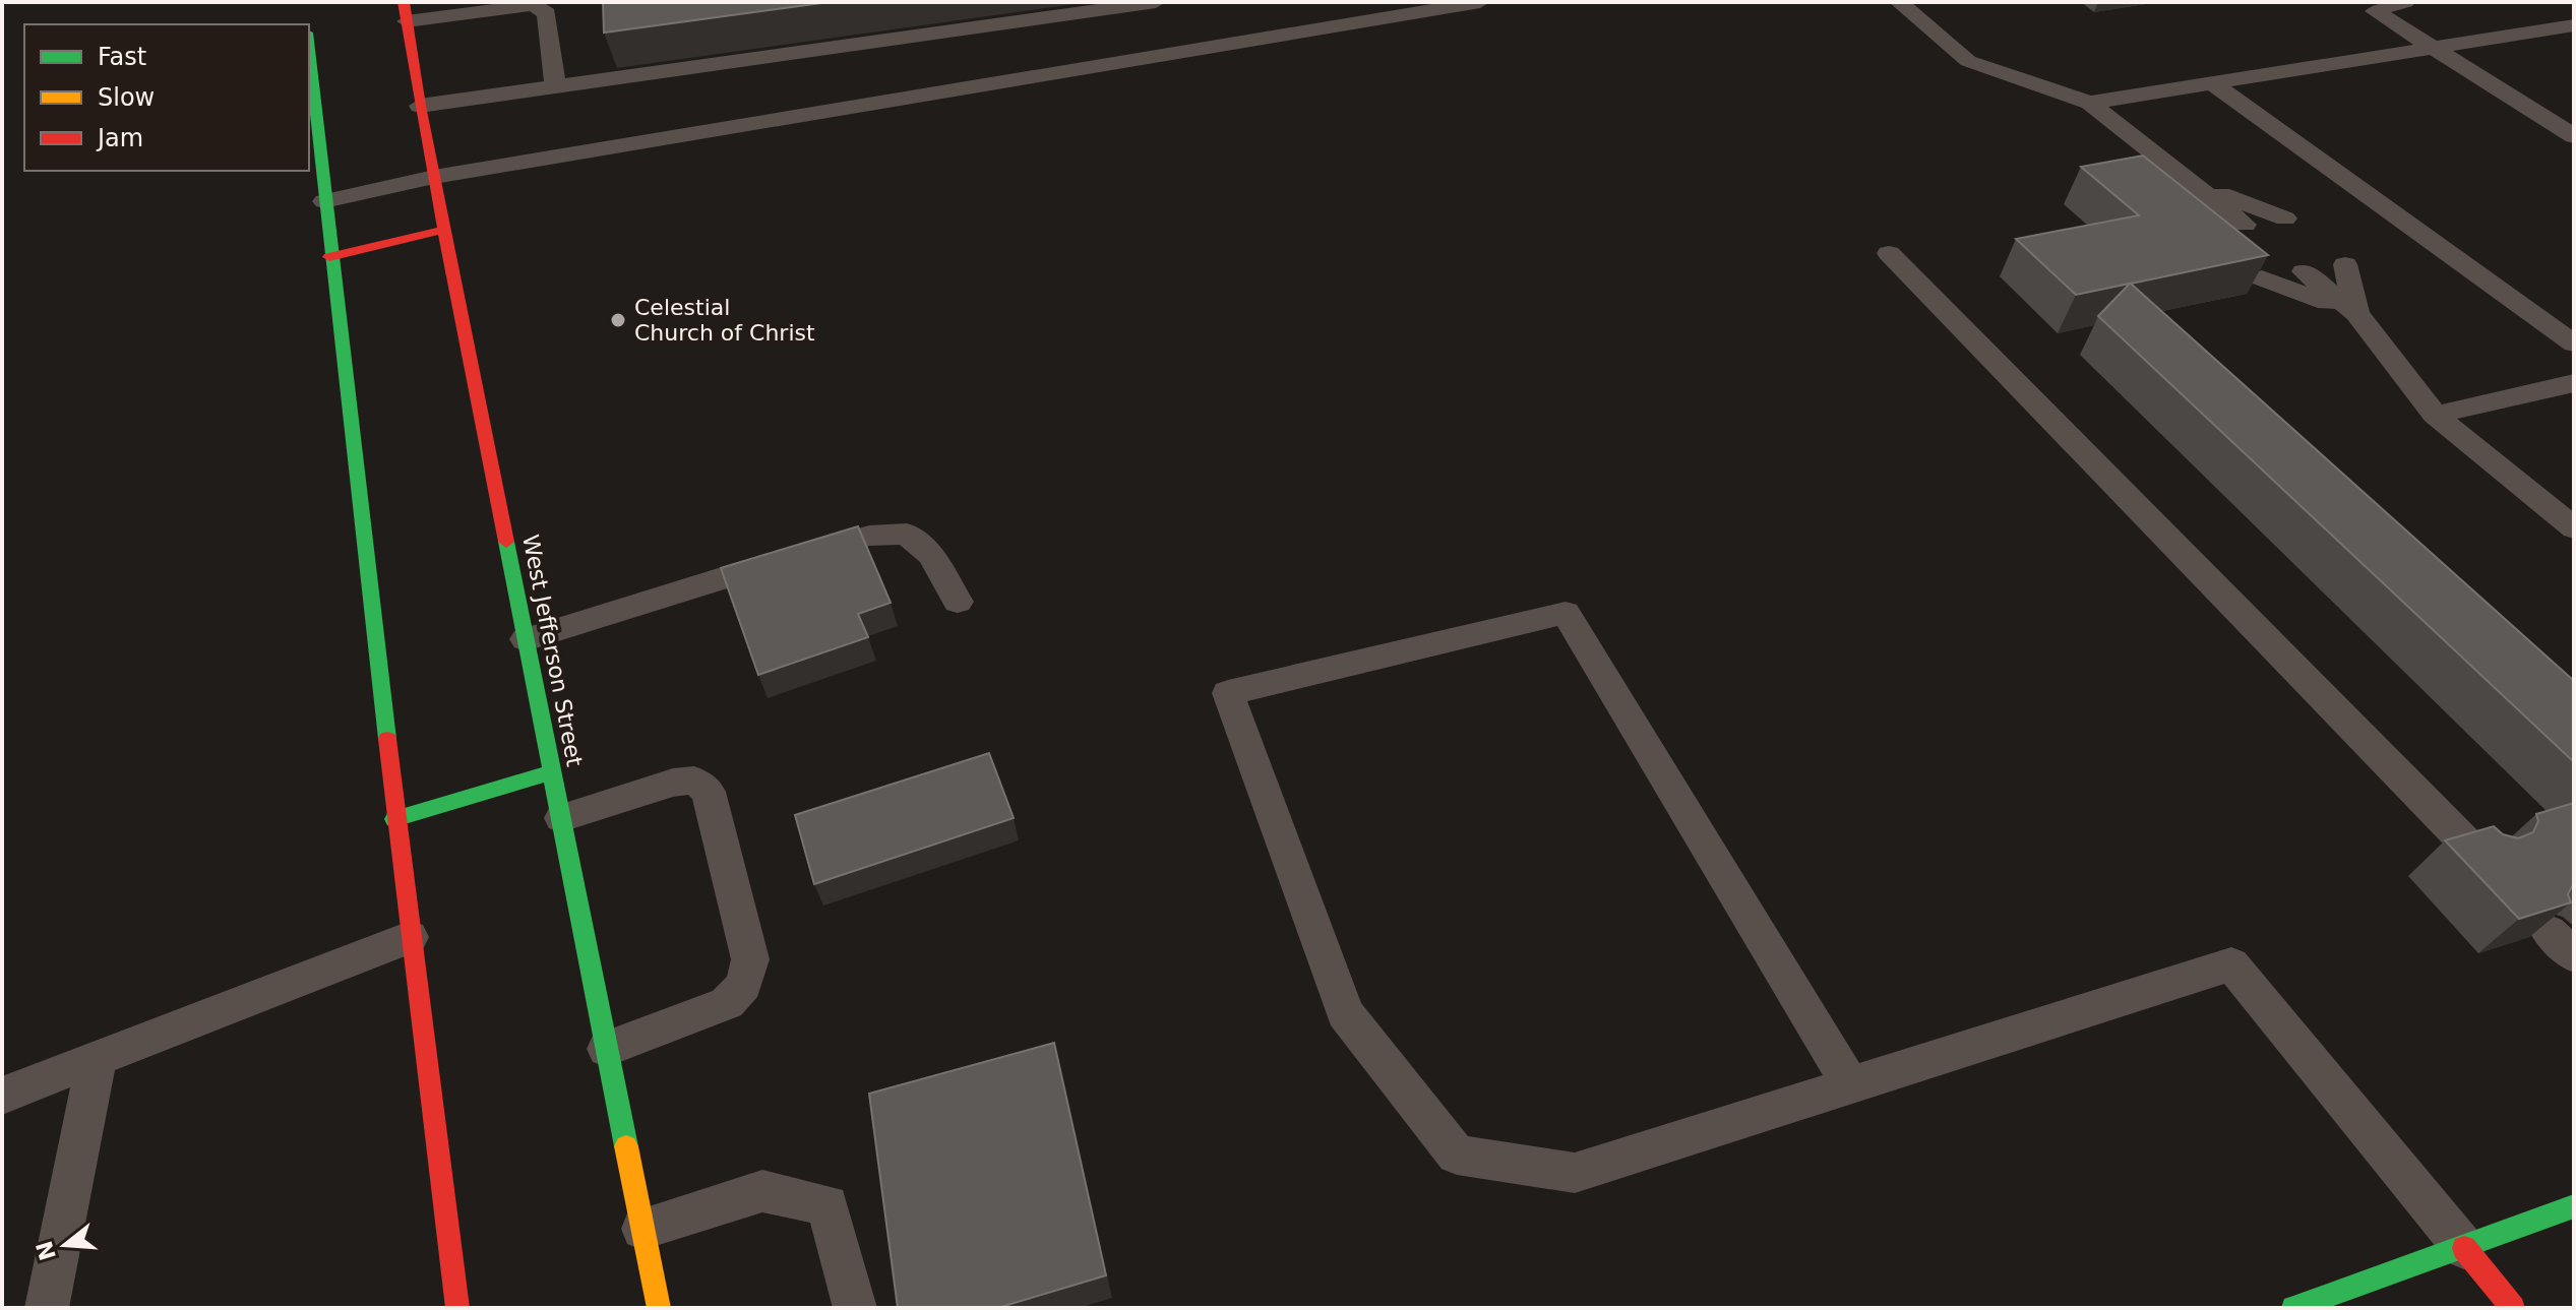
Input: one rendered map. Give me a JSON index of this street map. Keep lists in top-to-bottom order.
{
  "streets": {
    "main road": ["West Jefferson Street"]
  },
  "places": ["Celestial Church of Christ"],
  "legend": ["Fast", "Slow", "Jam"],
  "north": "left"
}
